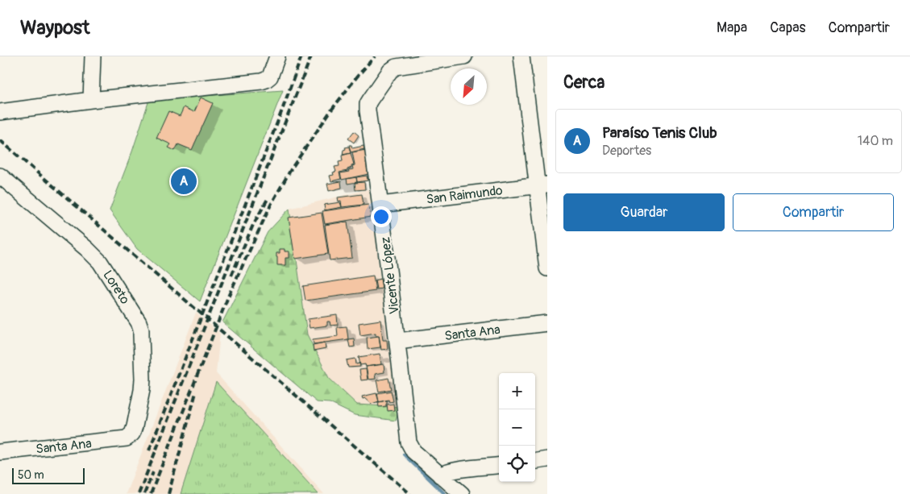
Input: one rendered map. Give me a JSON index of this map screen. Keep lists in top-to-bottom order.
{
  "streets": {
    "street": [
      "San Raimundo",
      "Vicente López",
      "Loreto",
      "Santa Ana"
    ]
  },
  "crossings": [
    ["San Raimundo", "Vicente López"],
    ["Vicente López", "Santa Ana"],
    ["Loreto", "Santa Ana"]
  ],
  "scale_bar": "50 m",
  "north": "bottom left",
  "page": {
    "header": "Waypost",
    "nav": ["Mapa", "Capas", "Compartir"],
    "heading": "Cerca",
    "list": [
      {
        "mark": "A",
        "name": "Paraíso Tenis Club",
        "note": "Deportes",
        "value": "140 m"
      }
    ],
    "pins": "A",
    "buttons": ["Guardar", "Compartir"],
    "map_buttons": ["+", "−"],
    "scale": "50 m"
  }
}
